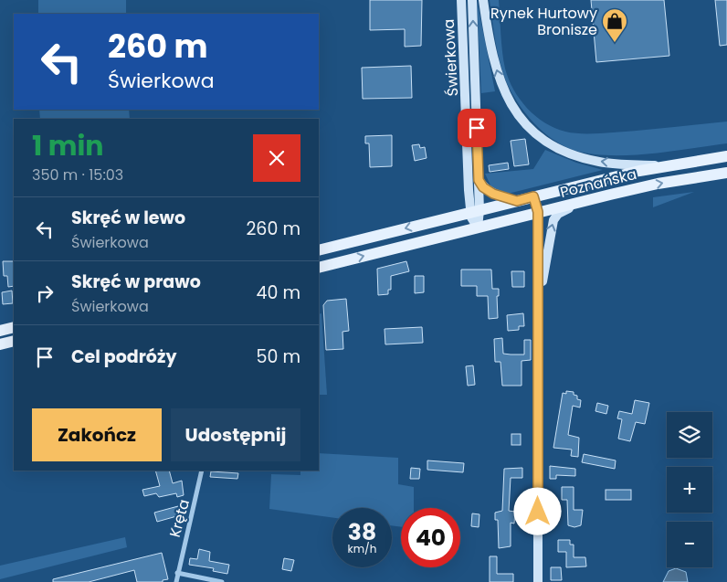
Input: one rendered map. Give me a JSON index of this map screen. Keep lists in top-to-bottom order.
{
  "streets": {
    "main road": ["Poznańska"],
    "street": ["Świerkowa", "Kręta"]
  },
  "crossings": [
    ["Świerkowa", "Poznańska"]
  ],
  "places": {
    "shop": ["Rynek Hurtowy Bronisze"]
  },
  "page": {
    "turn": ["260 m", "Świerkowa"],
    "heading": ["1 min", "350 m · 15:03"],
    "list": [
      {
        "name": "Skręć w lewo",
        "note": "Świerkowa",
        "value": "260 m"
      },
      {
        "name": "Skręć w prawo",
        "note": "Świerkowa",
        "value": "40 m"
      },
      {
        "name": "Cel podróży",
        "value": "50 m"
      }
    ],
    "buttons": ["Zakończ", "Udostępnij"],
    "map_buttons": ["+", "−"],
    "speed": "38 km/h",
    "limit": "40"
  }
}
